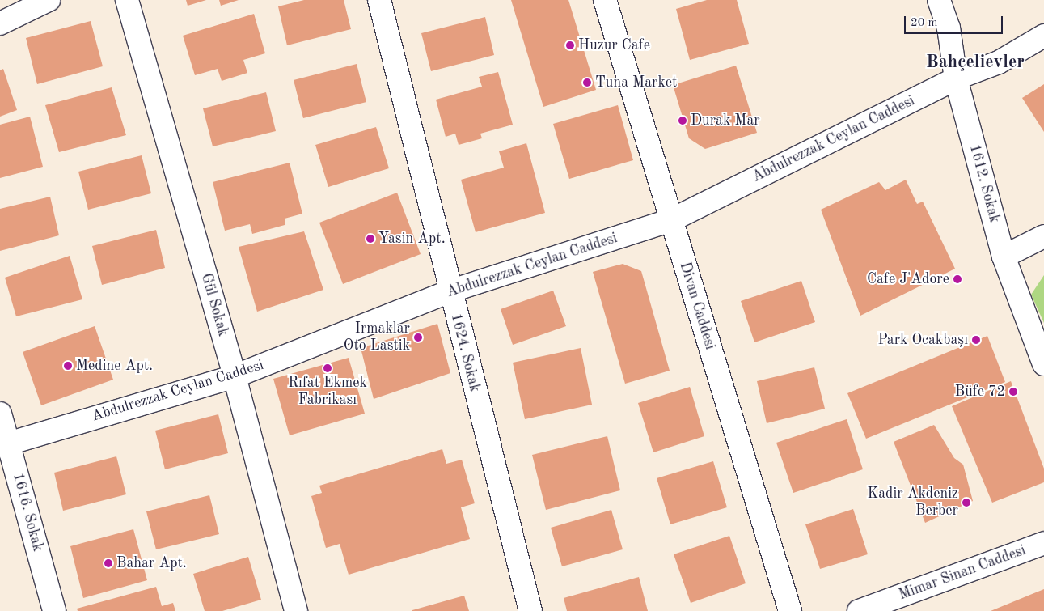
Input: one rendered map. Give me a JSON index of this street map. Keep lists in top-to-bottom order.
{
  "streets": {
    "street": [
      "Abdulrezzak Ceylan Caddesi",
      "1612. Sokak",
      "Gül Sokak",
      "Divan Caddesi",
      "1624. Sokak",
      "1616. Sokak",
      "Mimar Sinan Caddesi"
    ]
  },
  "crossings": [
    ["Abdulrezzak Ceylan Caddesi", "1612. Sokak"],
    ["Abdulrezzak Ceylan Caddesi", "Gül Sokak"],
    ["Abdulrezzak Ceylan Caddesi", "Divan Caddesi"],
    ["Abdulrezzak Ceylan Caddesi", "1624. Sokak"],
    ["Abdulrezzak Ceylan Caddesi", "1616. Sokak"]
  ],
  "districts": ["Bahçelievler"],
  "places": [
    "Huzur Cafe",
    "Tuna Market",
    "Durak Mar",
    "Yasin Apt.",
    "Cafe J'Adore",
    "Irmaklar Oto Lastik",
    "Park Ocakbaşı",
    "Medine Apt.",
    "Rıfat Ekmek Fabrikası",
    "Büfe 72",
    "Kadir Akdeniz Berber",
    "Bahar Apt."
  ],
  "scale_bar": "20 m"
}
